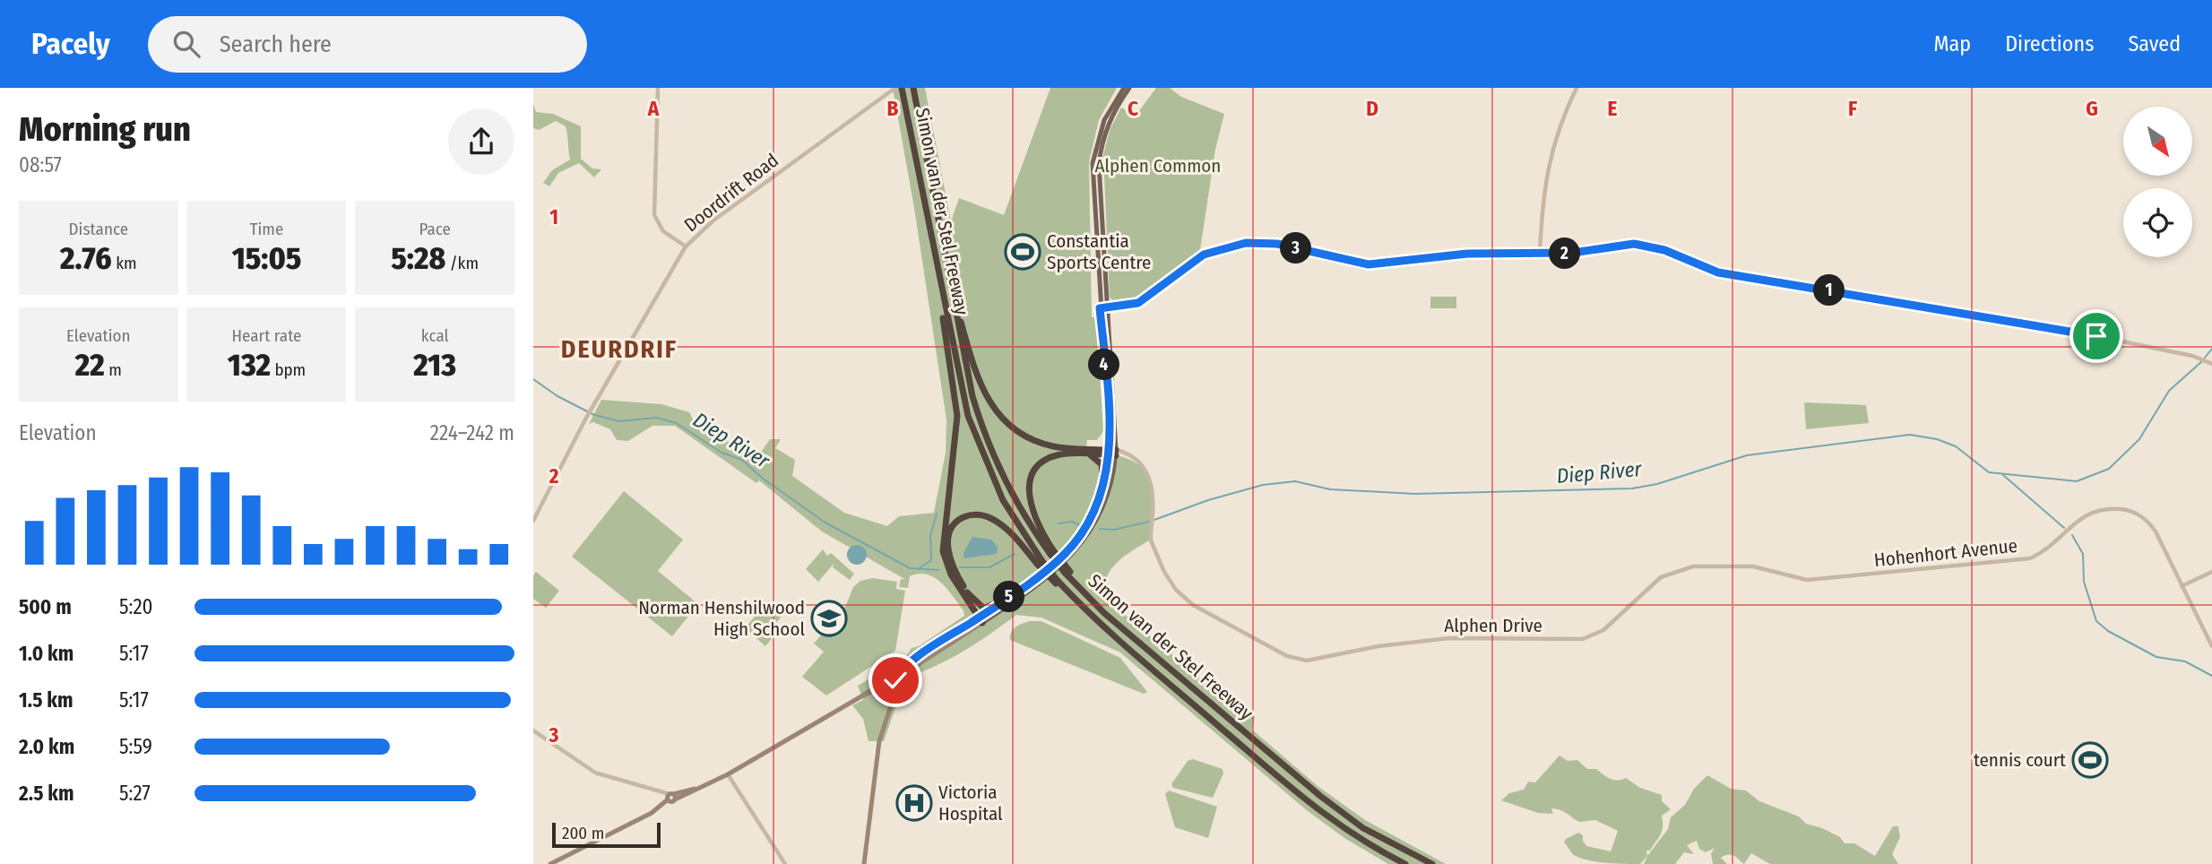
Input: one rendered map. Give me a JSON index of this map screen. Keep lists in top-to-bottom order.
{
  "streets": {
    "highway": ["Simon van der Stel Freeway"],
    "street": ["Doordrift Road", "Hohenhort Avenue", "Alphen Drive"]
  },
  "crossings": [
    ["Hohenhort Avenue", "Alphen Drive"]
  ],
  "districts": ["DEURDRIF"],
  "water": ["Diep River"],
  "parks": ["Alphen Common"],
  "places": {
    "sports": ["Constantia Sports Centre", "tennis court"],
    "school or university": ["Norman Henshilwood High School"],
    "hospital": ["Victoria Hospital"]
  },
  "scale_bar": "200 m",
  "north": "bottom right",
  "page": {
    "header": "Pacely",
    "search": "Search here",
    "nav": ["Map", "Directions", "Saved"],
    "heading": ["Morning run", "08:57"],
    "stats": [
      ["Distance", "2.76 km"],
      ["Time", "15:05"],
      ["Pace", "5:28 /km"],
      ["Elevation", "22 m"],
      ["Heart rate", "132 bpm"],
      ["kcal", "213"]
    ],
    "pins": [
      "3",
      "2",
      "1",
      "4",
      "5"
    ],
    "chart": ["Elevation", "224–242 m"],
    "list": [
      {
        "name": "500 m",
        "note": "5:20"
      },
      {
        "name": "1.0 km",
        "note": "5:17"
      },
      {
        "name": "1.5 km",
        "note": "5:17"
      },
      {
        "name": "2.0 km",
        "note": "5:59"
      },
      {
        "name": "2.5 km",
        "note": "5:27"
      }
    ],
    "scale": "200 m"
  },
  "grid": {
    "columns": [
      "A",
      "B",
      "C",
      "D",
      "E",
      "F",
      "G"
    ],
    "rows": ["1", "2", "3"]
  }
}
